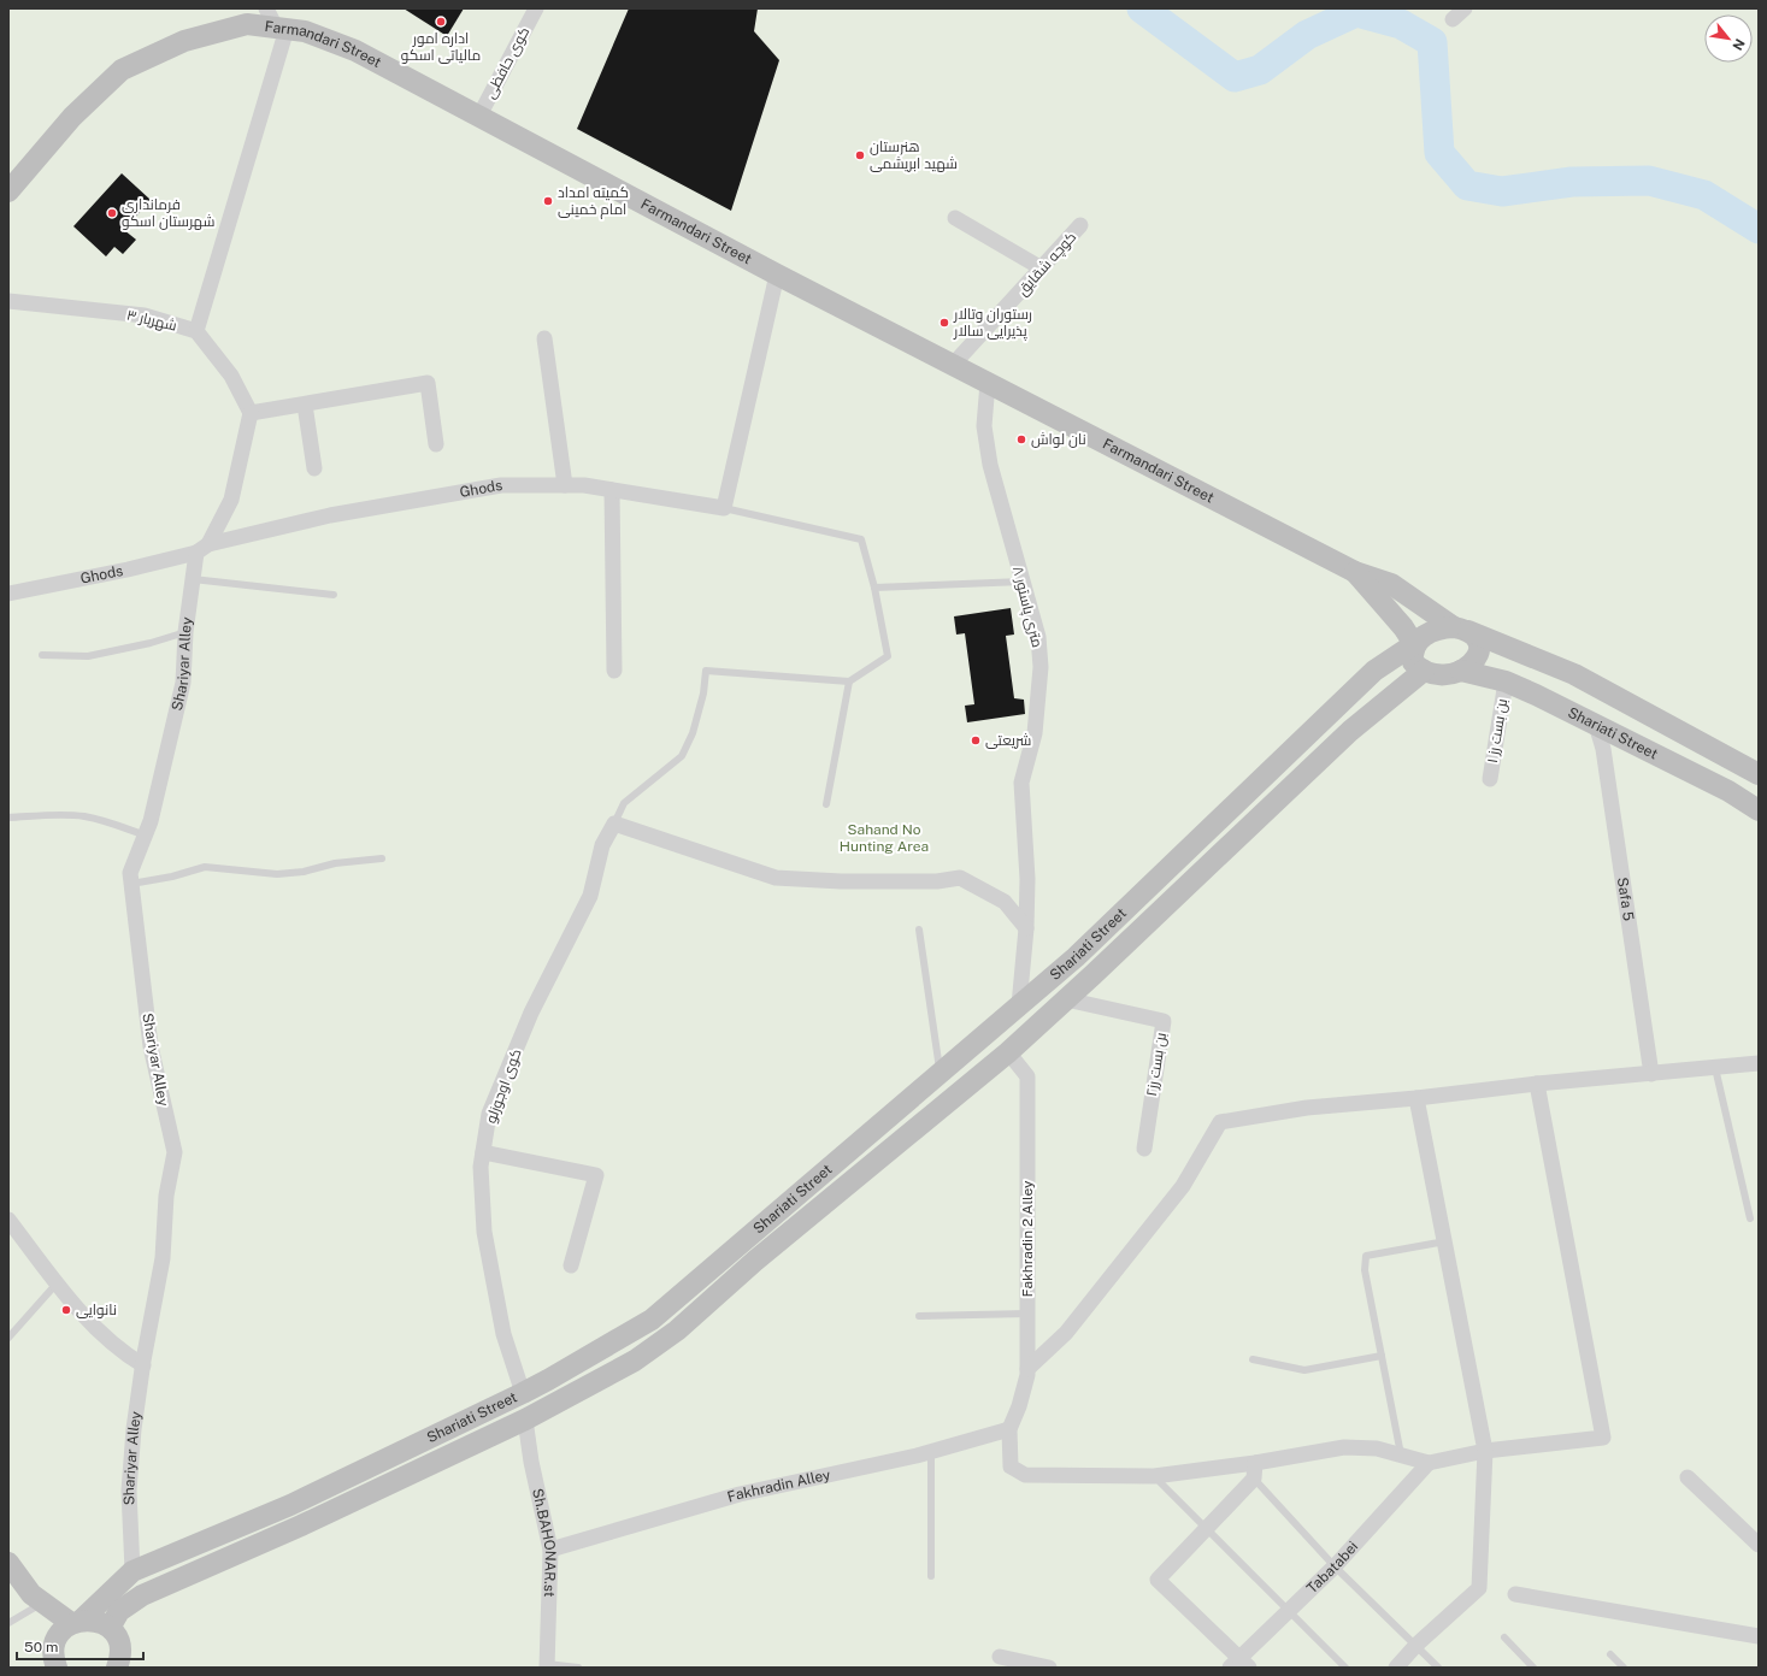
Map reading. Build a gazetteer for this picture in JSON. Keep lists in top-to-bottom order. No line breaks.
{"streets":{"main road":["Farmandari Street","Shariati Street"],"street":["کوی حافظی","کوچه شقایق","شهریار ۳","Ghods","۸ متری پاستور","Shariyar Alley","بن بست رز ۱","Safa 5","بن بست رز۲","کوی اوجوزلو","Fakhradin 2 Alley","Fakhradin Alley","Sh.BAHONAR.st","Tabatabei"]},"crossings":[["Farmandari Street","کوی حافظی"],["Farmandari Street","کوچه شقایق"],["Farmandari Street","۸ متری پاستور"],["Farmandari Street","Shariati Street"],["شهریار ۳","Shariyar Alley"],["Ghods","Shariyar Alley"],["۸ متری پاستور","Shariati Street"],["Shariyar Alley","Shariati Street"],["بن بست رز ۱","Shariati Street"],["Shariati Street","Safa 5"],["Shariati Street","بن بست رز۲"],["Shariati Street","کوی اوجوزلو"],["Shariati Street","Fakhradin 2 Alley"],["Shariati Street","Sh.BAHONAR.st"],["Fakhradin 2 Alley","Fakhradin Alley"],["Fakhradin Alley","Sh.BAHONAR.st"]],"parks":["Sahand No Hunting Area"],"places":["اداره امور مالیاتی اسکو","هنرستان شهید ابریشمی","کمیته امداد امام خمینی","فرمانداری شهرستان اسکو","رستوران وتالار پذیرایی سالار","نان لواش","شریعتی","نانوایی"],"scale_bar":"50 m","north":"bottom right"}
